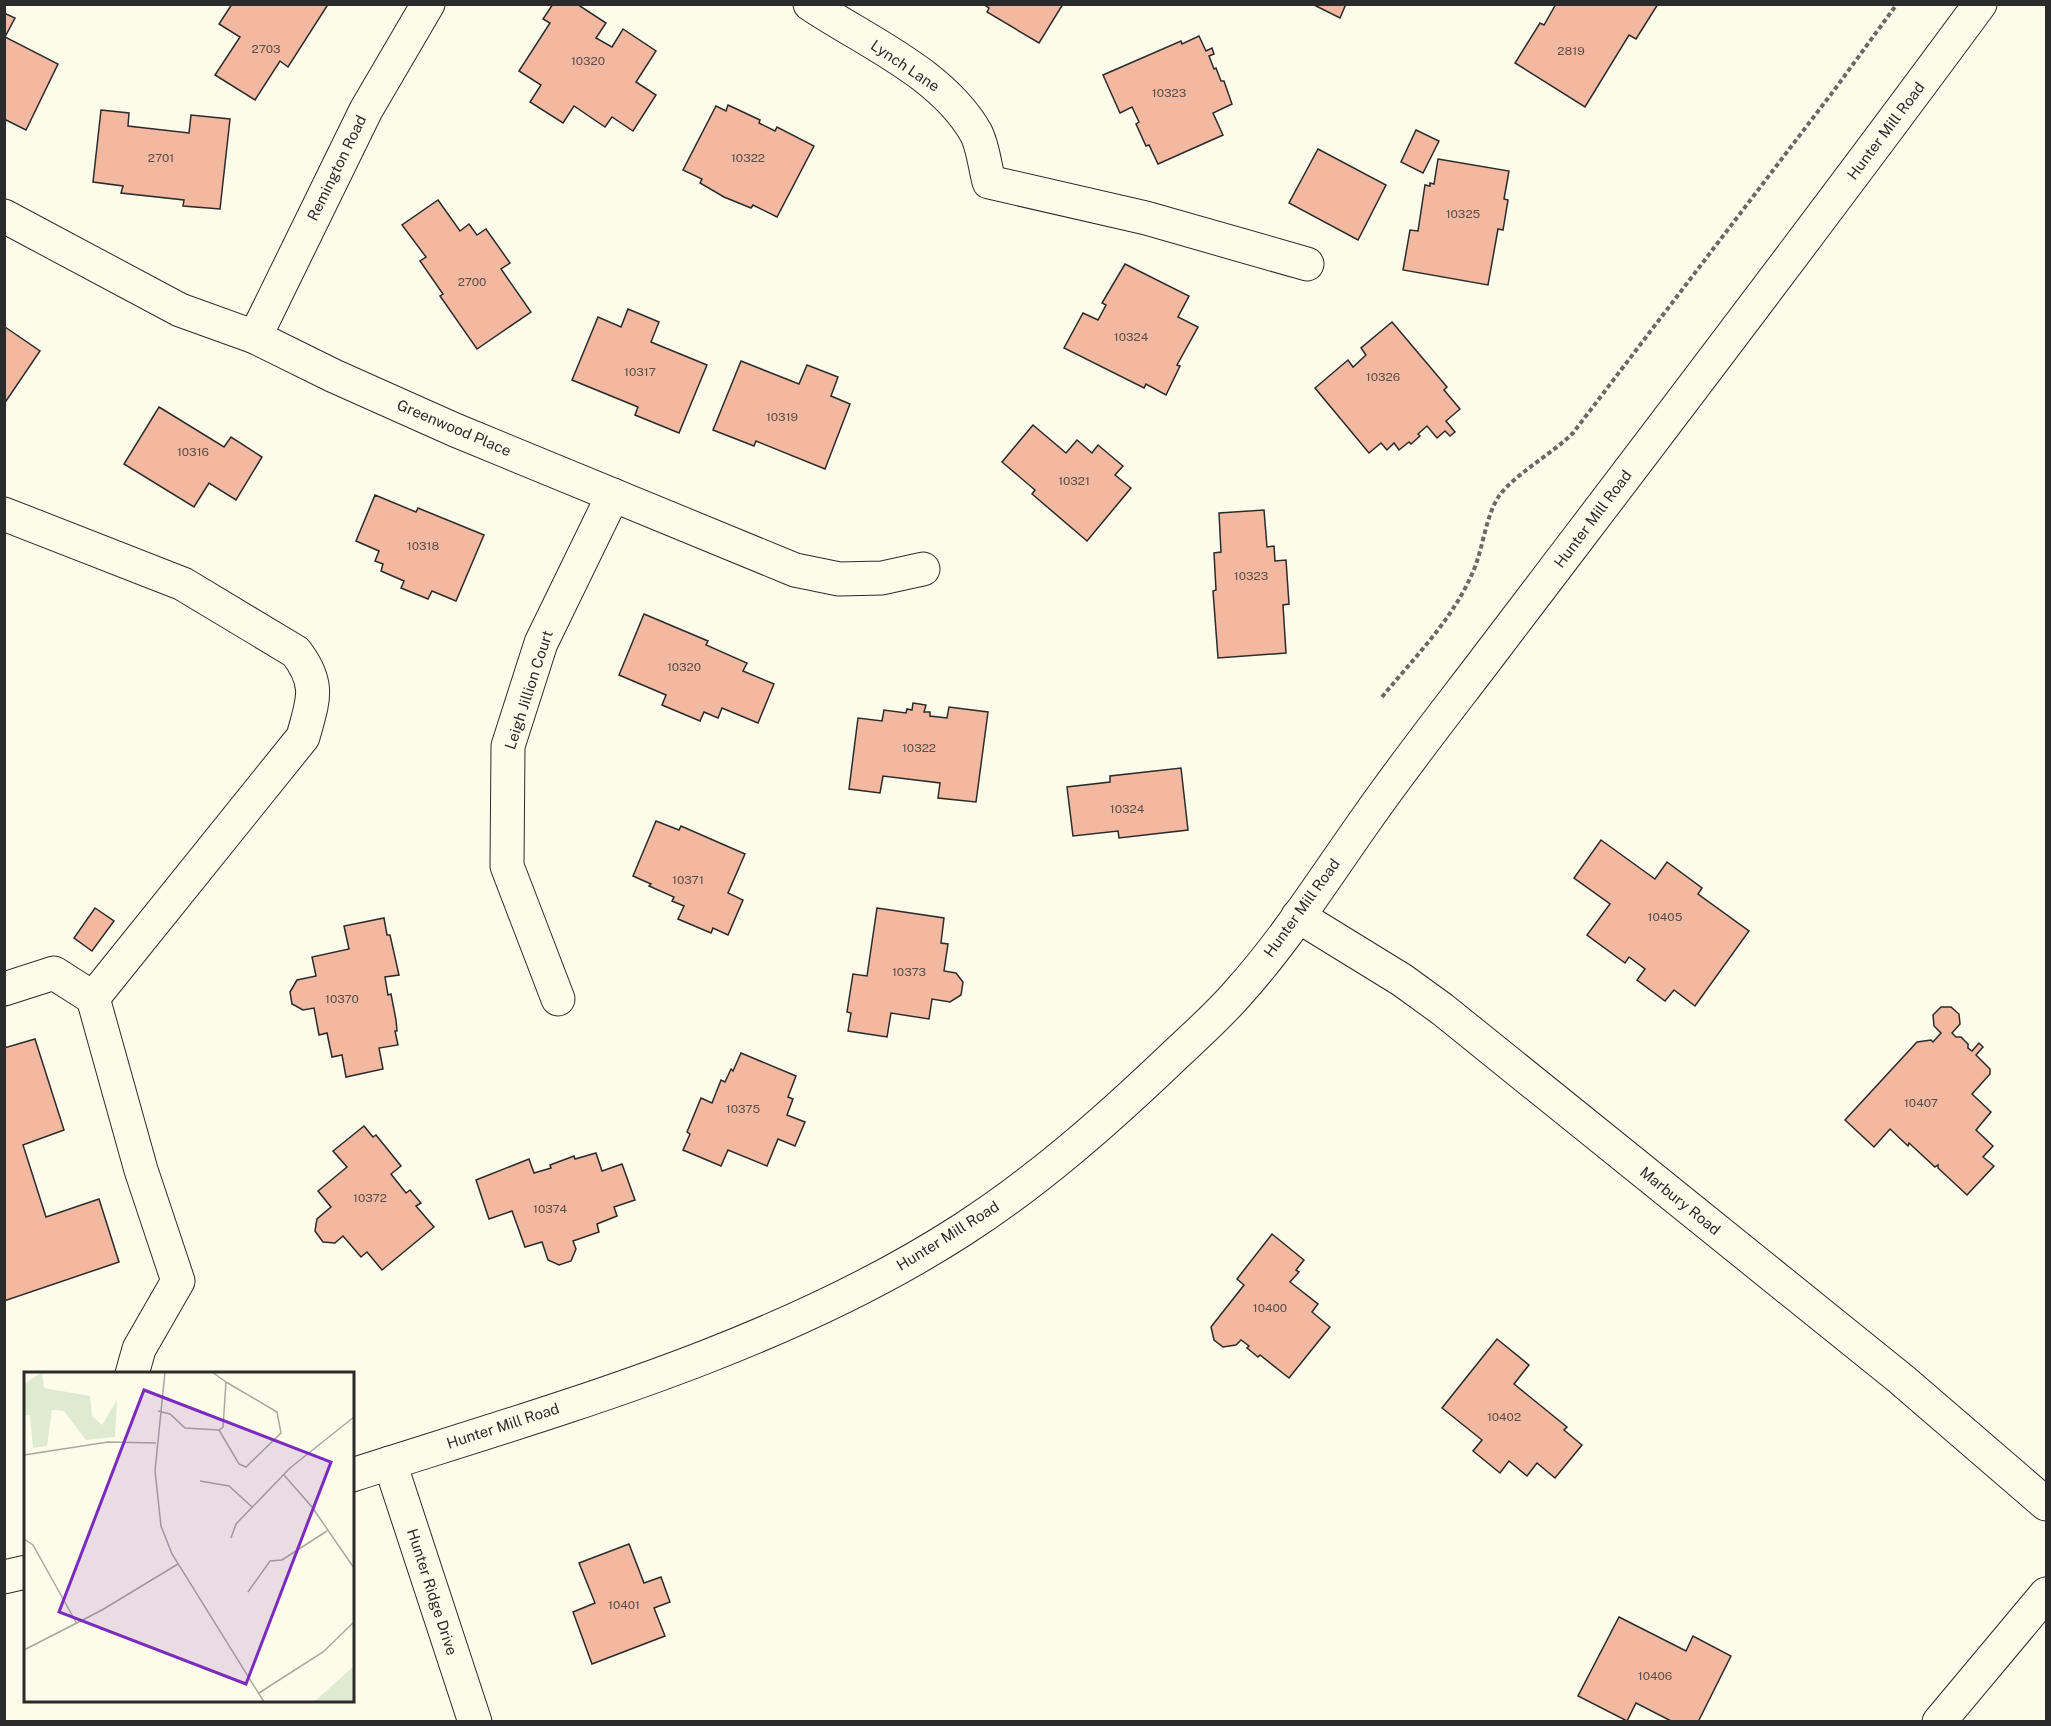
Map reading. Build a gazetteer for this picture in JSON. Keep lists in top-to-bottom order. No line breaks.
{"streets":{"street":["Lynch Lane","Hunter Mill Road","Remington Road","Greenwood Place","Leigh Jillion Court","Marbury Road","Hunter Ridge Drive"]},"crossings":[["Hunter Mill Road","Marbury Road"],["Hunter Mill Road","Hunter Ridge Drive"],["Remington Road","Greenwood Place"],["Greenwood Place","Leigh Jillion Court"]],"house_numbers":["2703","2819","10320","10323","2701","10322","10325","2700","10324","10317","10326","10319","10316","10321","10318","10323","10320","10322","10324","10371","10405","10373","10370","10407","10375","10372","10374","10400","10402","10401","10406"]}
